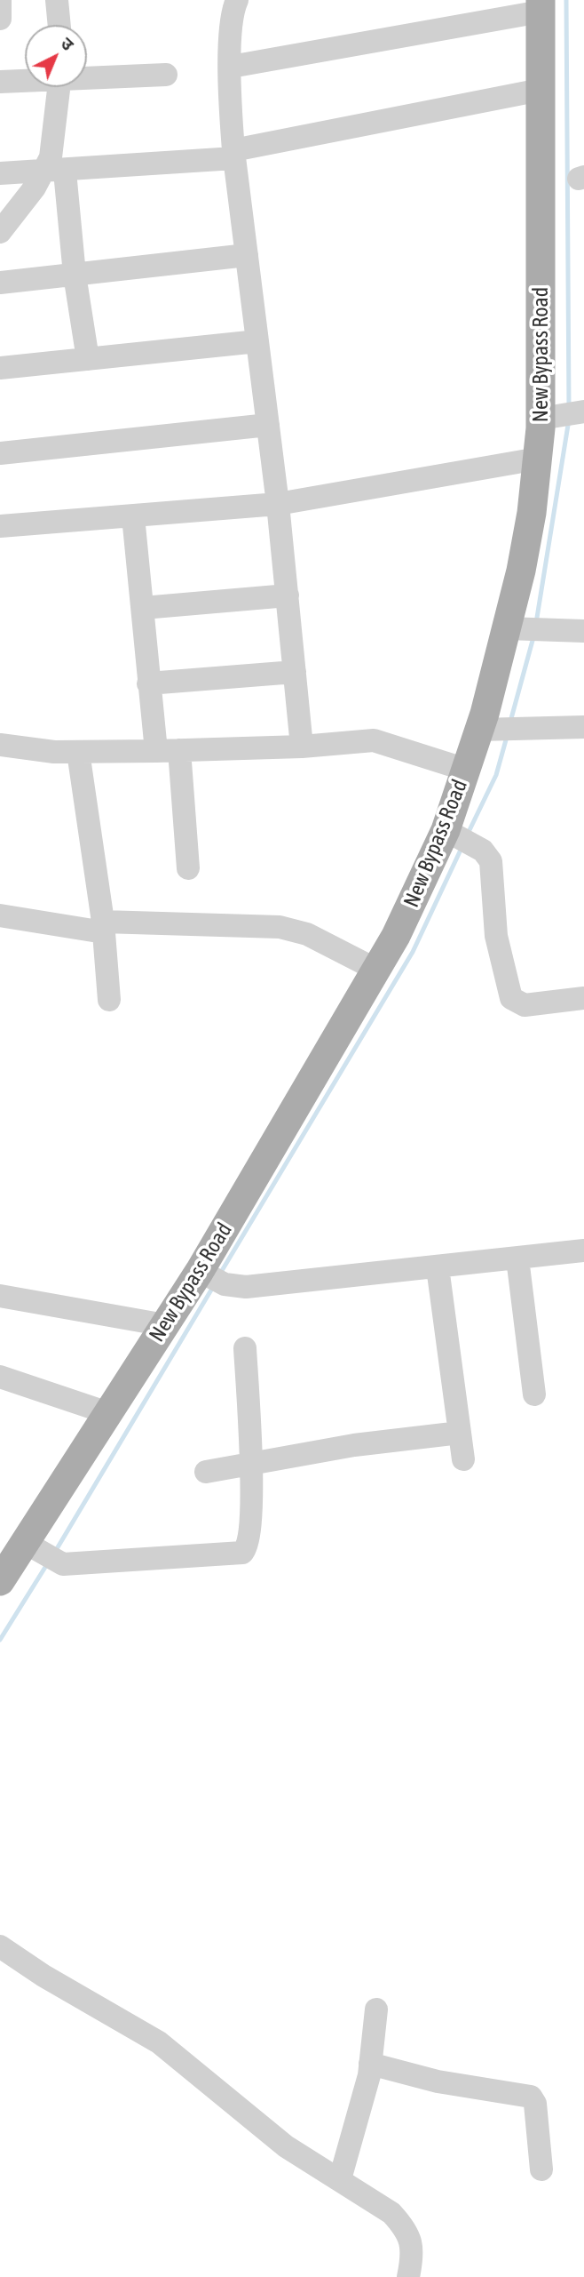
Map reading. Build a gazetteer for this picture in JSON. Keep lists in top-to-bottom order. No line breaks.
{"streets":{"main road":["New Bypass Road"]},"north":"top right"}
